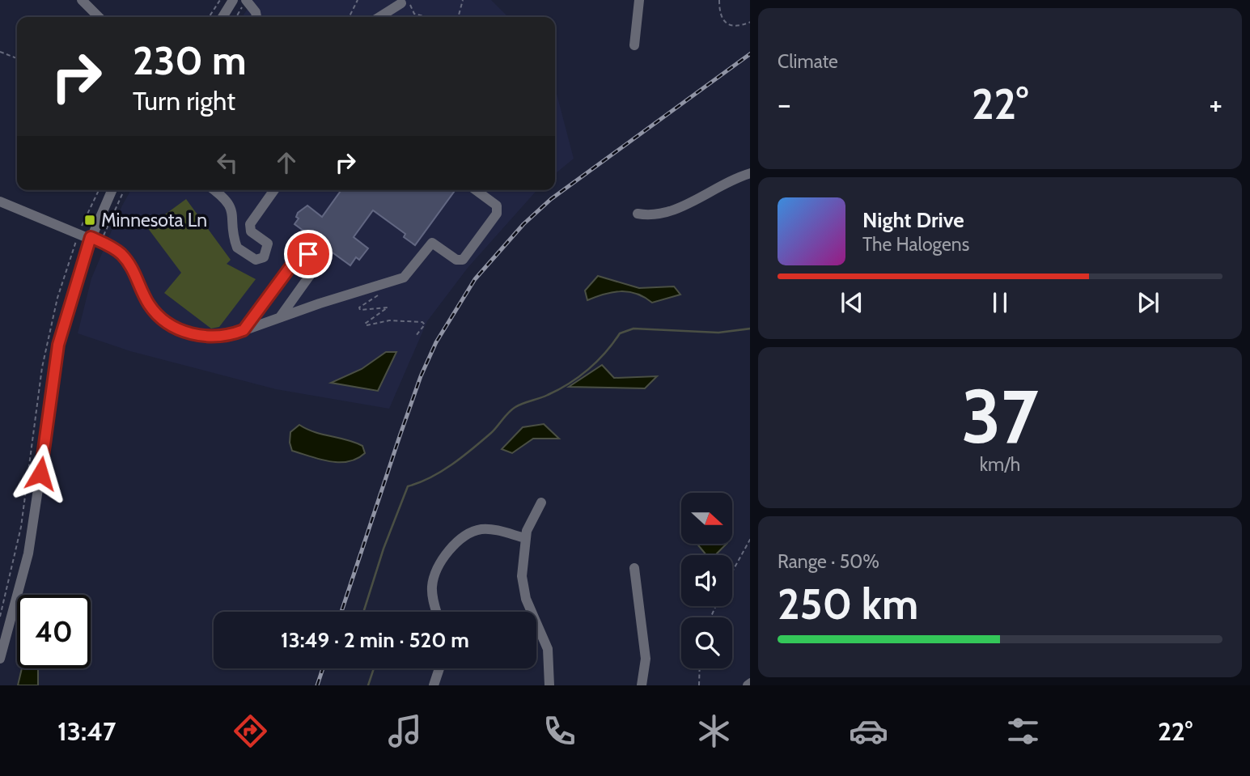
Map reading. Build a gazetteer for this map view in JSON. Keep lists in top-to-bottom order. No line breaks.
{"places":{"transit":["Minnesota Ln"]},"north":"right","page":{"tile":["Climate",["37","km/h"],["Range · 50%","250 km"]],"turn":["230 m","Turn right"],"heat":["−","22°","+"],"song":["Night Drive","The Halogens"],"limit":"40","trip":"13:49 · 2 min · 520 m","tabs":["13:47","22°"]}}
